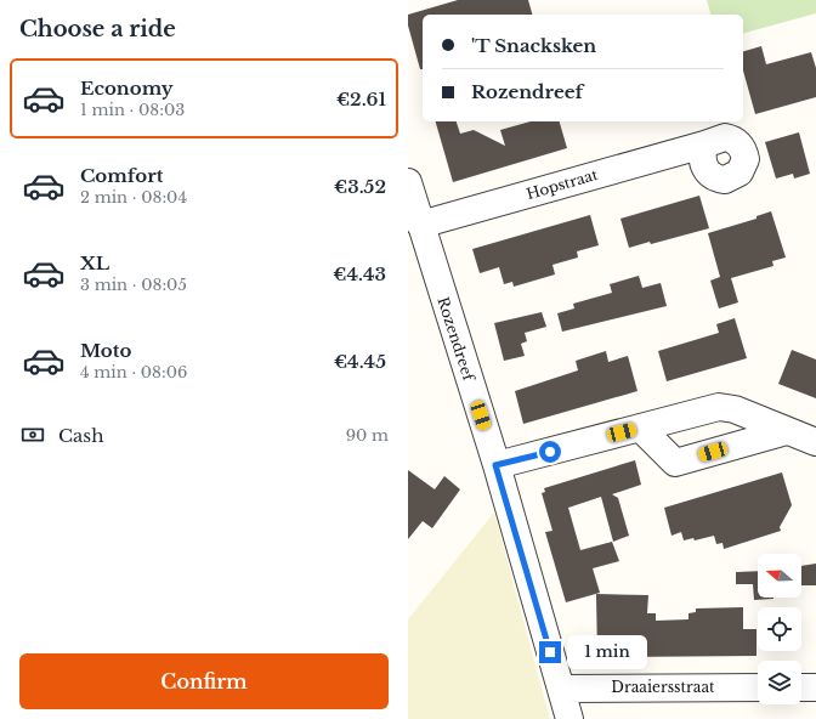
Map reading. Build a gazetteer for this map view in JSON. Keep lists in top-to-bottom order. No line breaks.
{"streets":{"street":["Hopstraat","Rozendreef","Draaiersstraat"]},"crossings":[["Hopstraat","Rozendreef"],["Rozendreef","Draaiersstraat"]],"north":"left","page":{"heading":"Choose a ride","banner":["'T Snacksken","Rozendreef"],"list":[{"name":"Economy","note":"1 min · 08:03","value":"€2.61"},{"name":"Comfort","note":"2 min · 08:04","value":"€3.52"},{"name":"XL","note":"3 min · 08:05","value":"€4.43"},{"name":"Moto","note":"4 min · 08:06","value":"€4.45"}],"pay":["Cash","90 m"],"bubble":"1 min","buttons":"Confirm"}}
